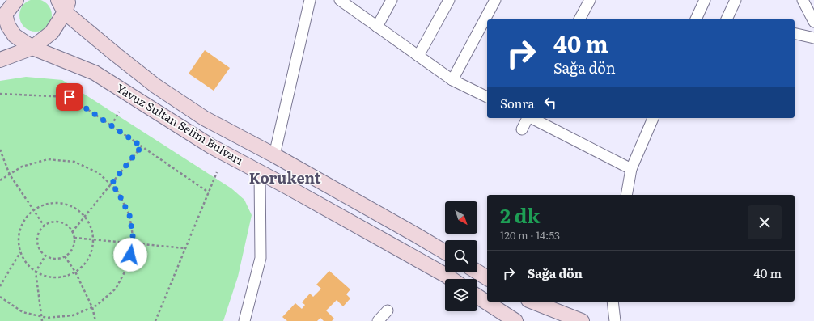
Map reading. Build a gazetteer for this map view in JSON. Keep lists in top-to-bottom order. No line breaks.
{"streets":{"street":["Yavuz Sultan Selim Bulvarı"]},"districts":["Korukent"],"north":"bottom right","page":{"turn":["40 m","Sağa dön"],"then":"Sonra","heading":["2 dk","120 m · 14:53"],"list":[{"name":"Sağa dön","value":"40 m"}]}}
